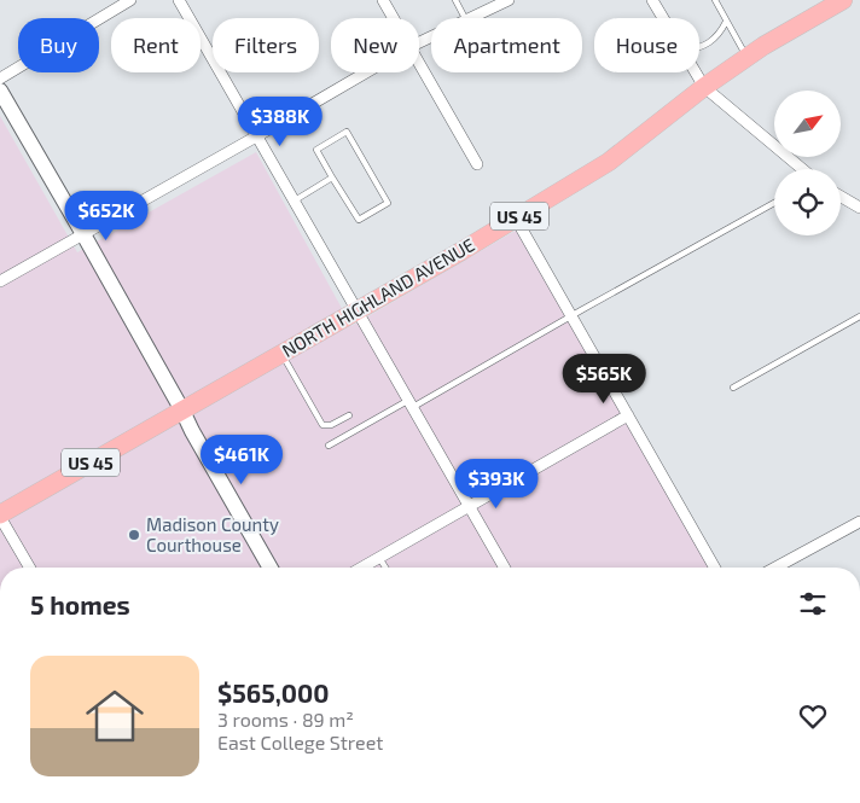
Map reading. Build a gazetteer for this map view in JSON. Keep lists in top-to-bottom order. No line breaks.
{"streets":{"main road":["US 45","NORTH HIGHLAND AVENUE"]},"crossings":[["US 45","NORTH HIGHLAND AVENUE"]],"places":["Madison County Courthouse"],"north":"top right","page":{"chip":["Buy","Rent","Filters","New","Apartment","House"],"price":["$388K","$652K","$565K","$461K","$393K"],"heading":"5 homes","list":[{"name":"$565,000","note":"3 rooms · 89 m² · East College Street"}]}}
